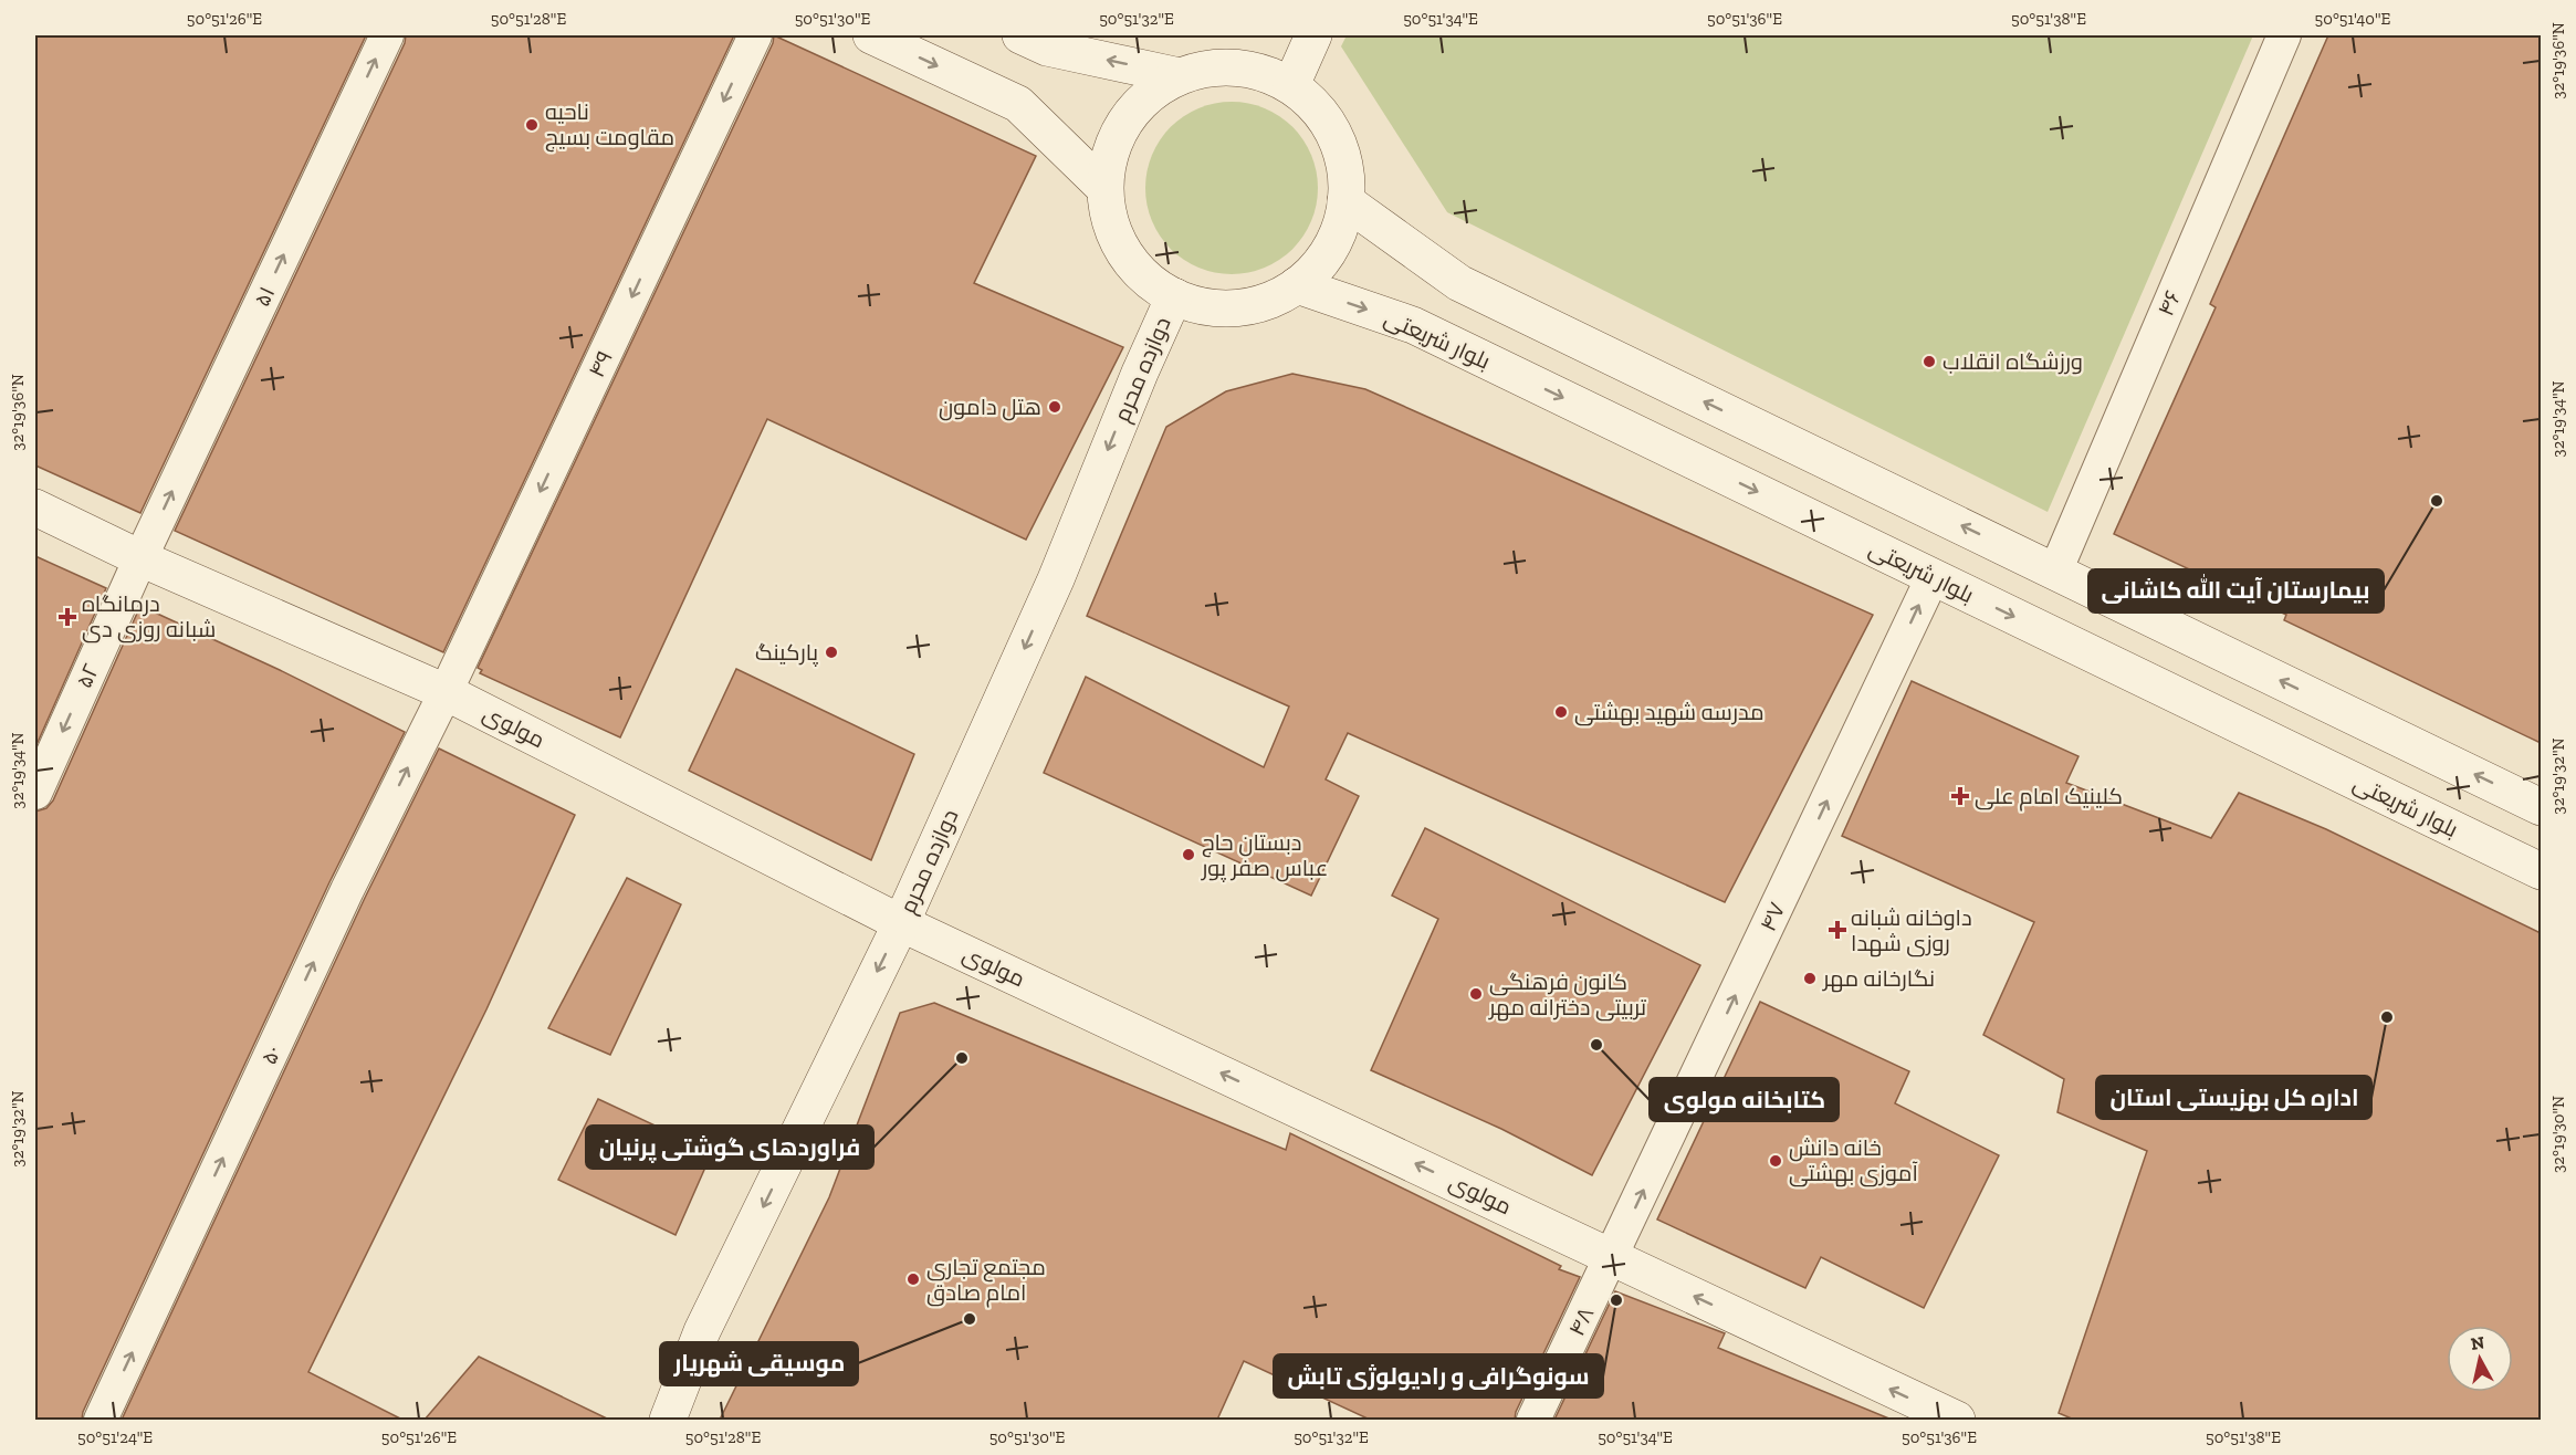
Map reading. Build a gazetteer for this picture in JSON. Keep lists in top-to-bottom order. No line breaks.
{"streets":{"main road":["بلوار شریعتی","دوازده محرم","مولوی"],"street":["۵۱","۴۶","۴۹","۵۲","۴۷","۵۰","۴۸"]},"crossings":[["۵۱","۵۲"],["۵۱","مولوی"],["بلوار شریعتی","۴۷"],["۴۹","مولوی"],["۴۹","۵۰"],["دوازده محرم","مولوی"],["۵۲","مولوی"],["مولوی","۴۷"],["مولوی","۵۰"],["مولوی","۴۸"],["۴۷","۴۸"]],"one_way":["۵۱","۴۹","دوازده محرم","۵۲","مولوی","۴۷","۵۰"],"places":{"other":["ناحیه مقاومت بسیج","ورزشگاه انقلاب","هتل دامون","بیمارستان آیت الله کاشانی","پارکینگ","مدرسه شهید بهشتی","دبستان حاج عباس صفر پور","نگارخانه مهر","کانون فرهنگی تربیتی دخترانه مهر","اداره کل بهزیستی استان","کتابخانه مولوی","فراوردهای گوشتی پرنیان","خانه دانش آموزی بهشتی","مجتمع تجاری امام صادق","سونوگرافی و رادیولوژی تابش","موسیقی شهریار"],"health":["درمانگاه شبانه روزی دی","کلینیک امام علی","داوخانه شبانه روزی شهدا"]},"north":"top","coordinates":["50°51'26\"E","50°51'28\"E","50°51'30\"E","50°51'32\"E","50°51'34\"E","50°51'36\"E","50°51'38\"E","50°51'40\"E","32°19'36\"N","32°19'34\"N","32°19'32\"N","32°19'30\"N","50°51'24\"E"]}
